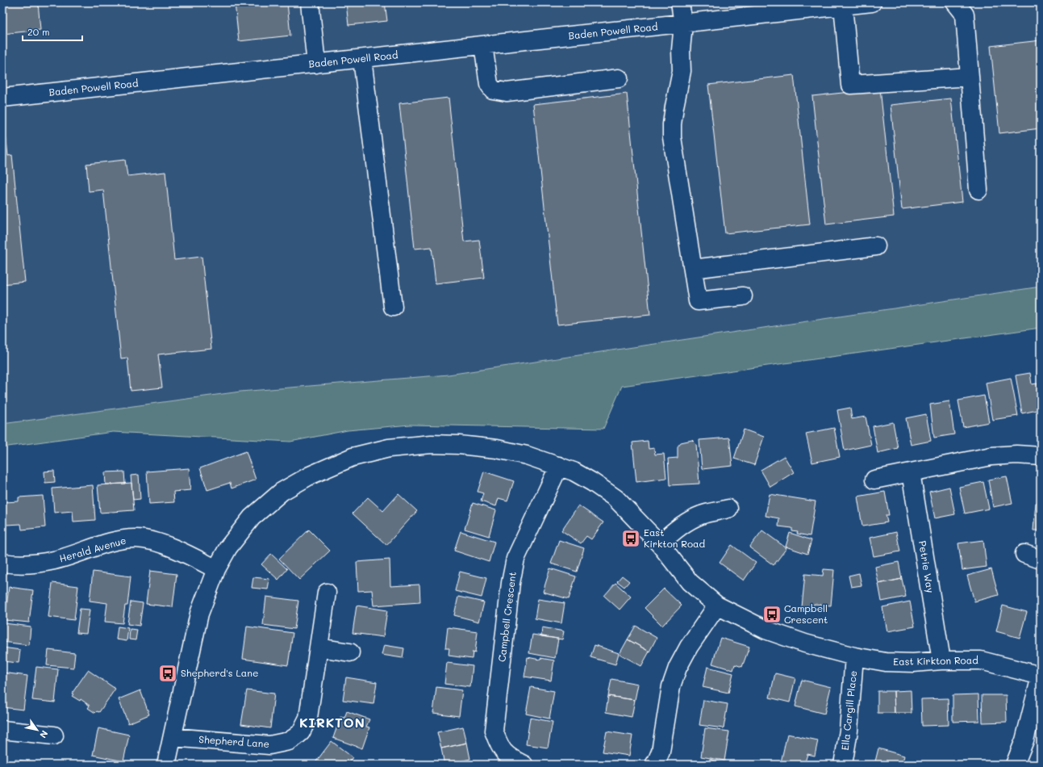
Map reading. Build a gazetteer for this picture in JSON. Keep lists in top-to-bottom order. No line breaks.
{"streets":{"street":["Baden Powell Road","Herald Avenue","Petrie Way","Campbell Crescent","East Kirkton Road","Ella Cargill Place","Shepherd Lane"]},"crossings":[["Herald Avenue","East Kirkton Road"],["Petrie Way","East Kirkton Road"],["Campbell Crescent","East Kirkton Road"],["East Kirkton Road","Ella Cargill Place"],["East Kirkton Road","Shepherd Lane"]],"districts":["KIRKTON"],"places":{"bus stop":["East Kirkton Road","Campbell Crescent","Shepherd's Lane"]},"scale_bar":"20 m","north":"bottom right"}
